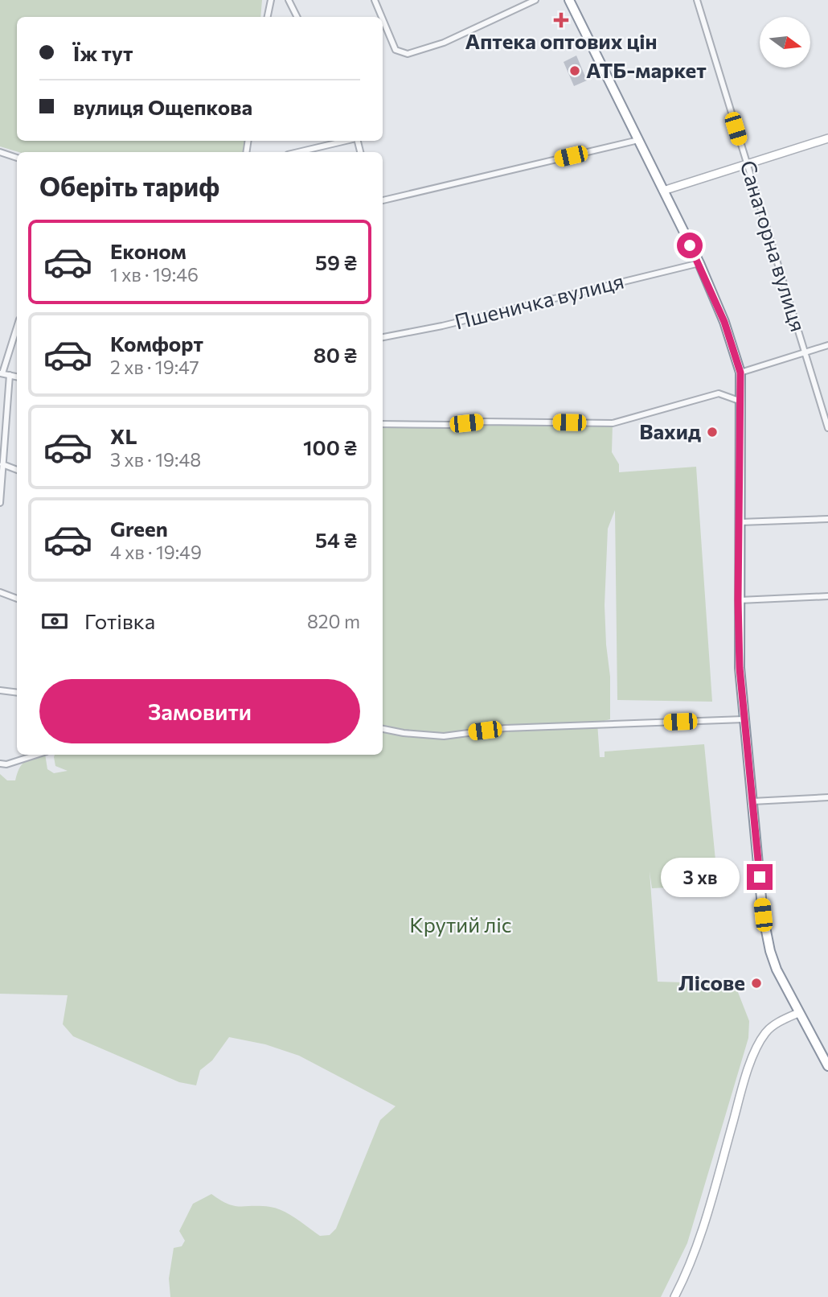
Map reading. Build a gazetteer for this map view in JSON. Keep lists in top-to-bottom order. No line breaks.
{"streets":{"street":["Санаторна вулиця","Пшеничка вулиця"]},"parks":["Крутий ліс"],"places":{"health":["Аптека оптових цін"],"other":["АТБ-маркет","Вахид","Лісове"]},"north":"right","page":{"banner":["Їж тут","вулиця Ощепкова"],"heading":"Оберіть тариф","list":[{"name":"Економ","note":"1 хв · 19:46","value":"59 ₴"},{"name":"Комфорт","note":"2 хв · 19:47","value":"80 ₴"},{"name":"XL","note":"3 хв · 19:48","value":"100 ₴"},{"name":"Green","note":"4 хв · 19:49","value":"54 ₴"}],"pay":["Готівка","820 m"],"buttons":"Замовити","bubble":"3 хв"}}
